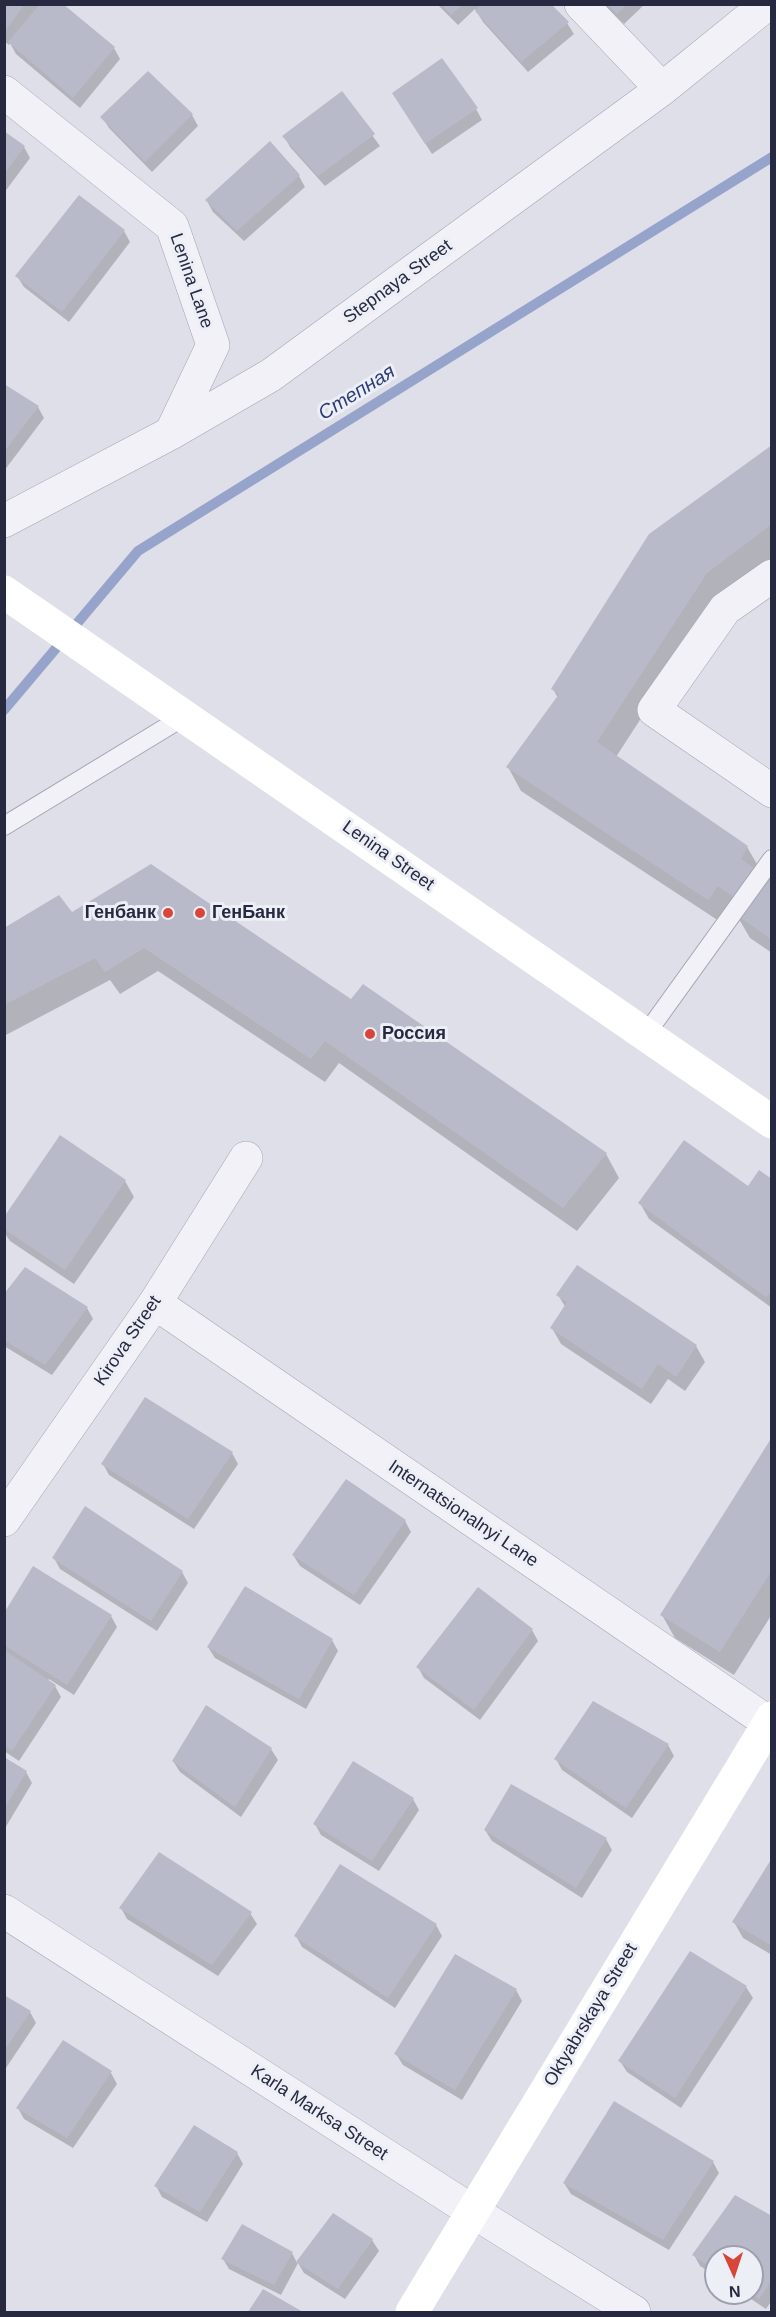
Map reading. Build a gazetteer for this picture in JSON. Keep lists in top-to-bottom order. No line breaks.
{"streets":{"main road":["Lenina Street","Oktyabrskaya Street"],"street":["Lenina Lane","Stepnaya Street","Kirova Street","Internatsionalnyi Lane","Karla Marksa Street"]},"crossings":[["Lenina Lane","Stepnaya Street"],["Kirova Street","Internatsionalnyi Lane"],["Internatsionalnyi Lane","Oktyabrskaya Street"],["Oktyabrskaya Street","Karla Marksa Street"]],"water":["Степная"],"places":["Генбанк","ГенБанк","Россия"],"north":"bottom"}
